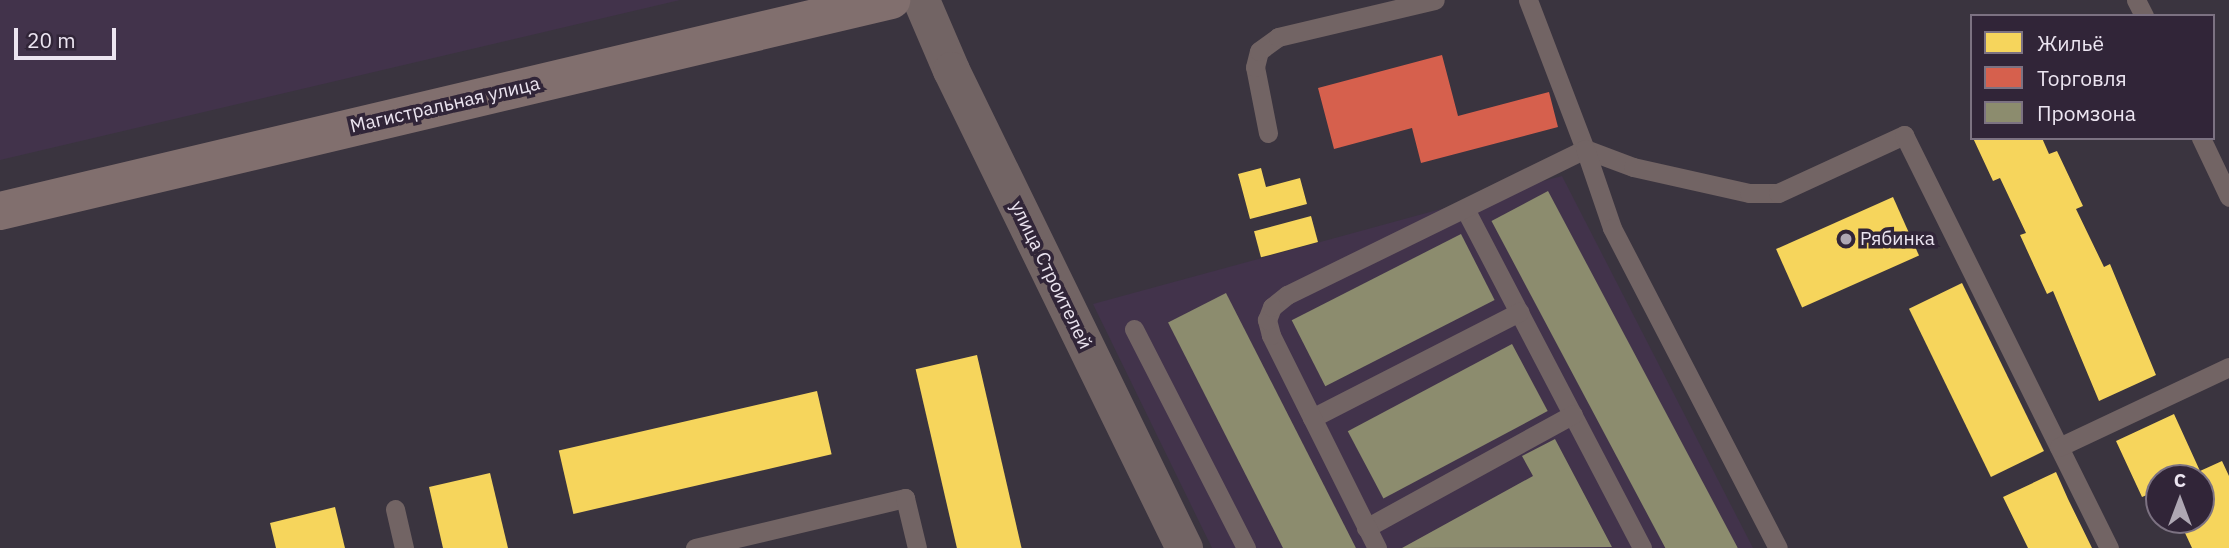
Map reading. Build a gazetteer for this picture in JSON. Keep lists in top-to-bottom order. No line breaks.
{"streets":{"main road":["Магистральная улица"],"street":["улица Строителей"]},"places":["Рябинка"],"legend":["Жильё","Торговля","Промзона"],"scale_bar":"20 m","north":"top"}
